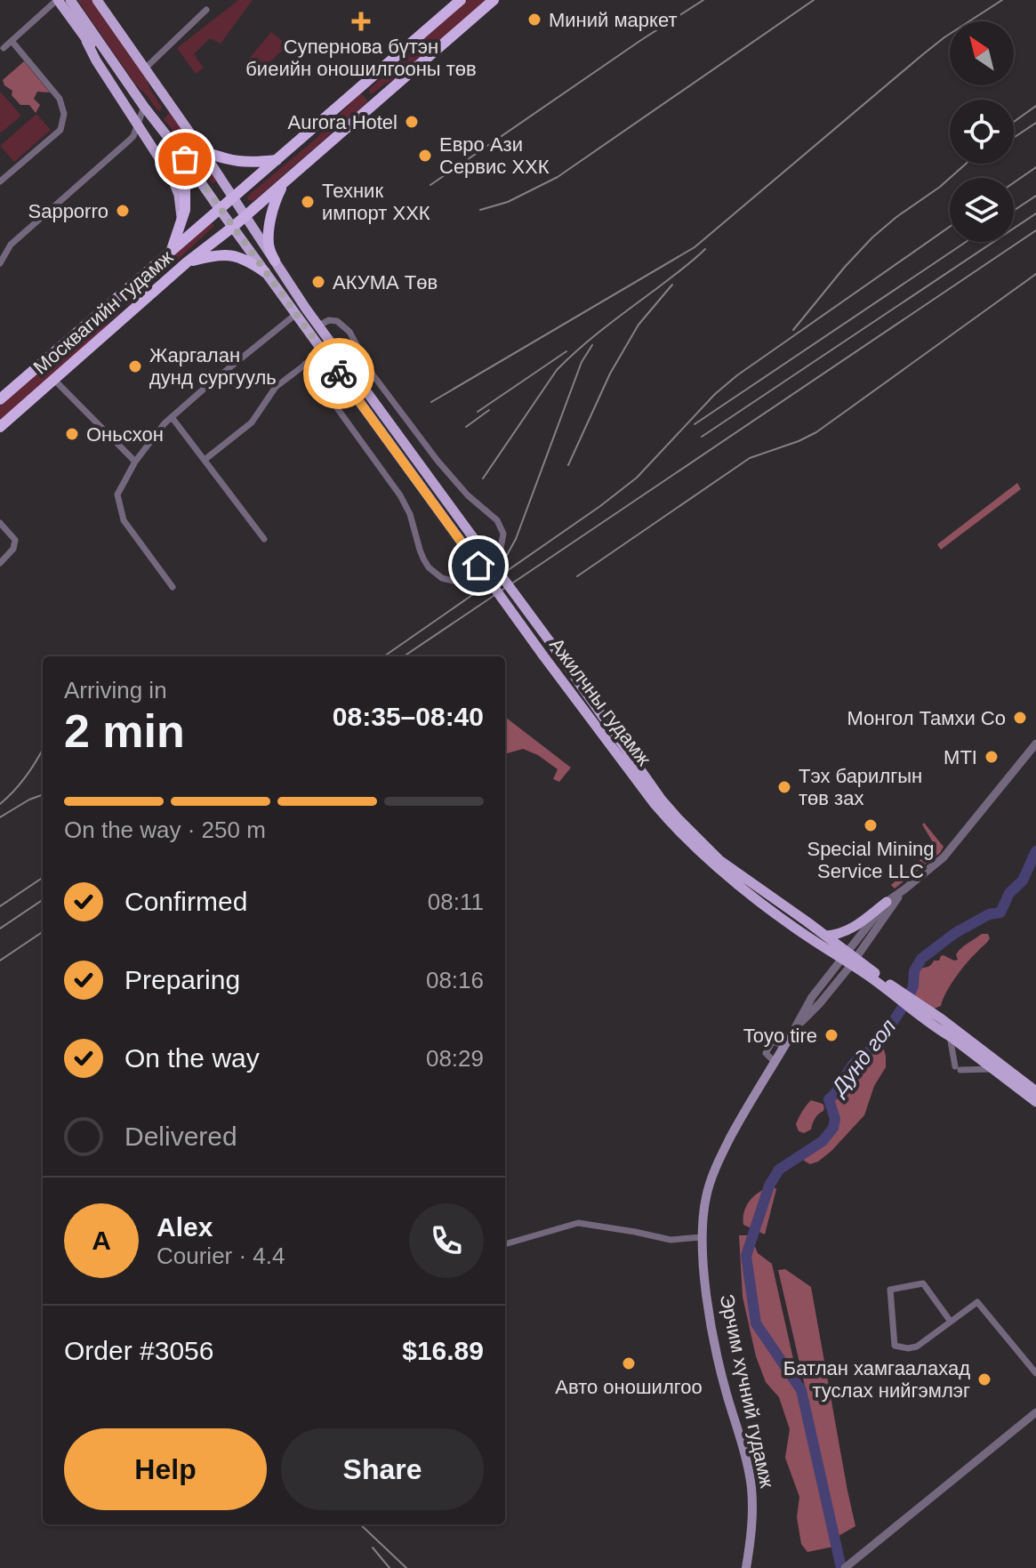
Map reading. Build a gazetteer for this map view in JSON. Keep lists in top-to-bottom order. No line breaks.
{"streets":{"highway":["Москвагийн гудамж"],"main road":["Ажилчны гудамж","Эрчим хүчний гудамж"]},"crossings":[["Москвагийн гудамж","Ажилчны гудамж"],["Ажилчны гудамж","Эрчим хүчний гудамж"]],"water":["Дунд гол"],"places":{"other":["Миний маркет","Aurora Hotel","Евро Ази Сервис ХХК","Техник импорт ХХК","Sapporro","АКУМА Төв","Жаргалан дунд сургууль","Оньсхон","Монгол Тамхи Со","MTI","Тэх барилгын төв зах","Special Mining Service LLC","Toyo tire","Авто оношилгоо","Батлан хамгаалахад туслах нийгэмлэг"],"health":["Супернова бүтэн биеийн оношилгооны төв"]},"north":"top left","page":{"heading":["2 min","Arriving in","08:35–08:40"],"panel":["Alex","Courier · 4.4","Order #3056","$16.89"],"bar":"On the way · 250 m","list":[["Confirmed","08:11"],["Preparing","08:16"],["On the way","08:29"],"Delivered"],"round":"A","buttons":["Help","Share"]}}
